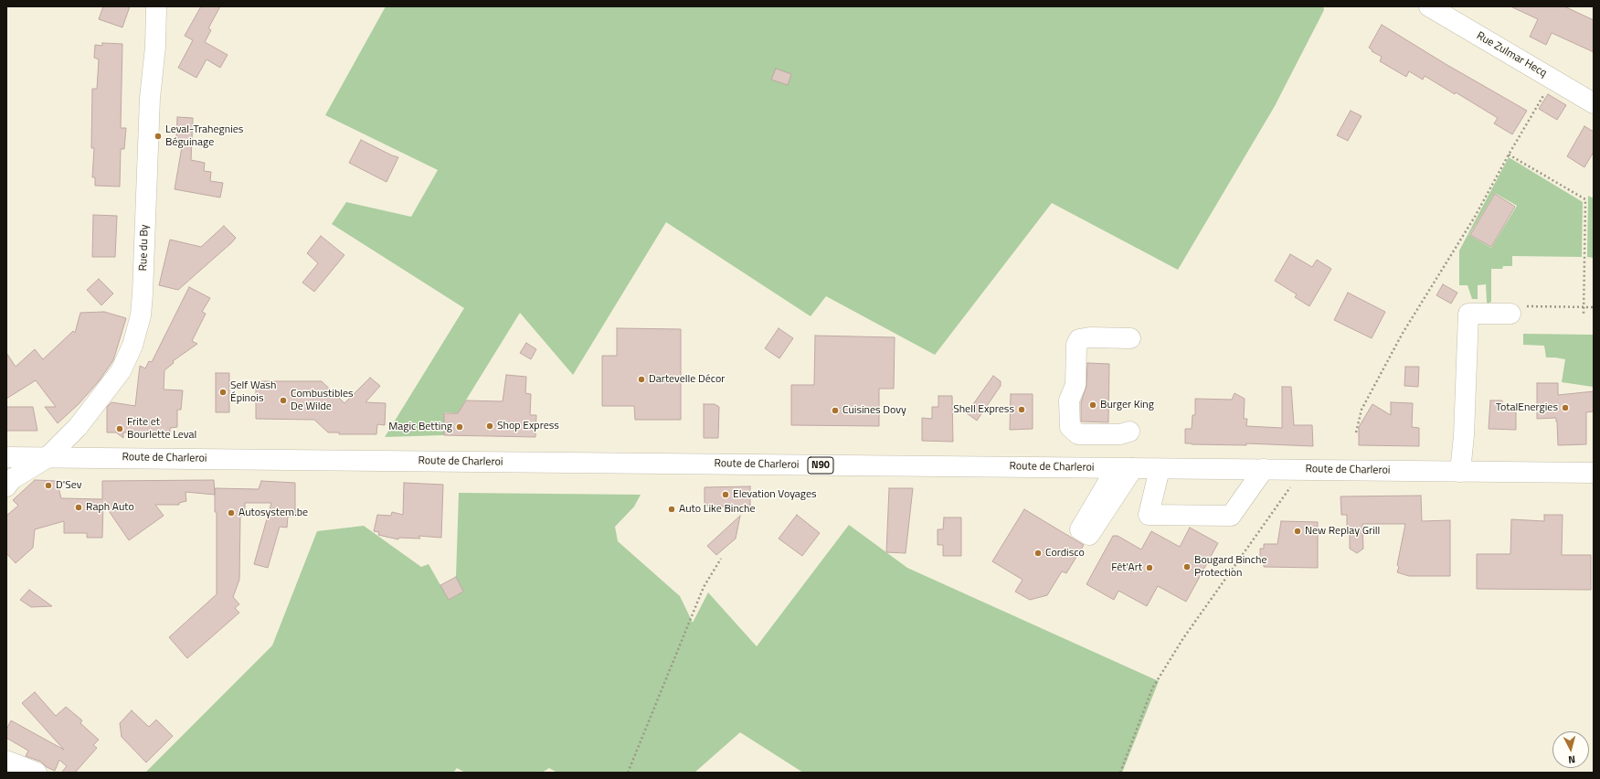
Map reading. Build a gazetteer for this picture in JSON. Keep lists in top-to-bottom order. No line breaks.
{"streets":{"main road":["Rue Zulmar Hecq","Rue du By","Route de Charleroi","N90"]},"crossings":[["Rue du By","Route de Charleroi"]],"places":["Leval-Trahegnies Béguinage","Dartevelle Décor","Self Wash Épinois","Combustibles De Wilde","Burger King","TotalEnergies","Shell Express","Cuisines Dovy","Shop Express","Magic Betting","Frite et Bourlette Leval","D'Sev","Elevation Voyages","Raph Auto","Auto Like Binche","Autosystem.be","New Replay Grill","Cordisco","Bougard Binche Protection","Fêt'Art"],"north":"bottom"}
